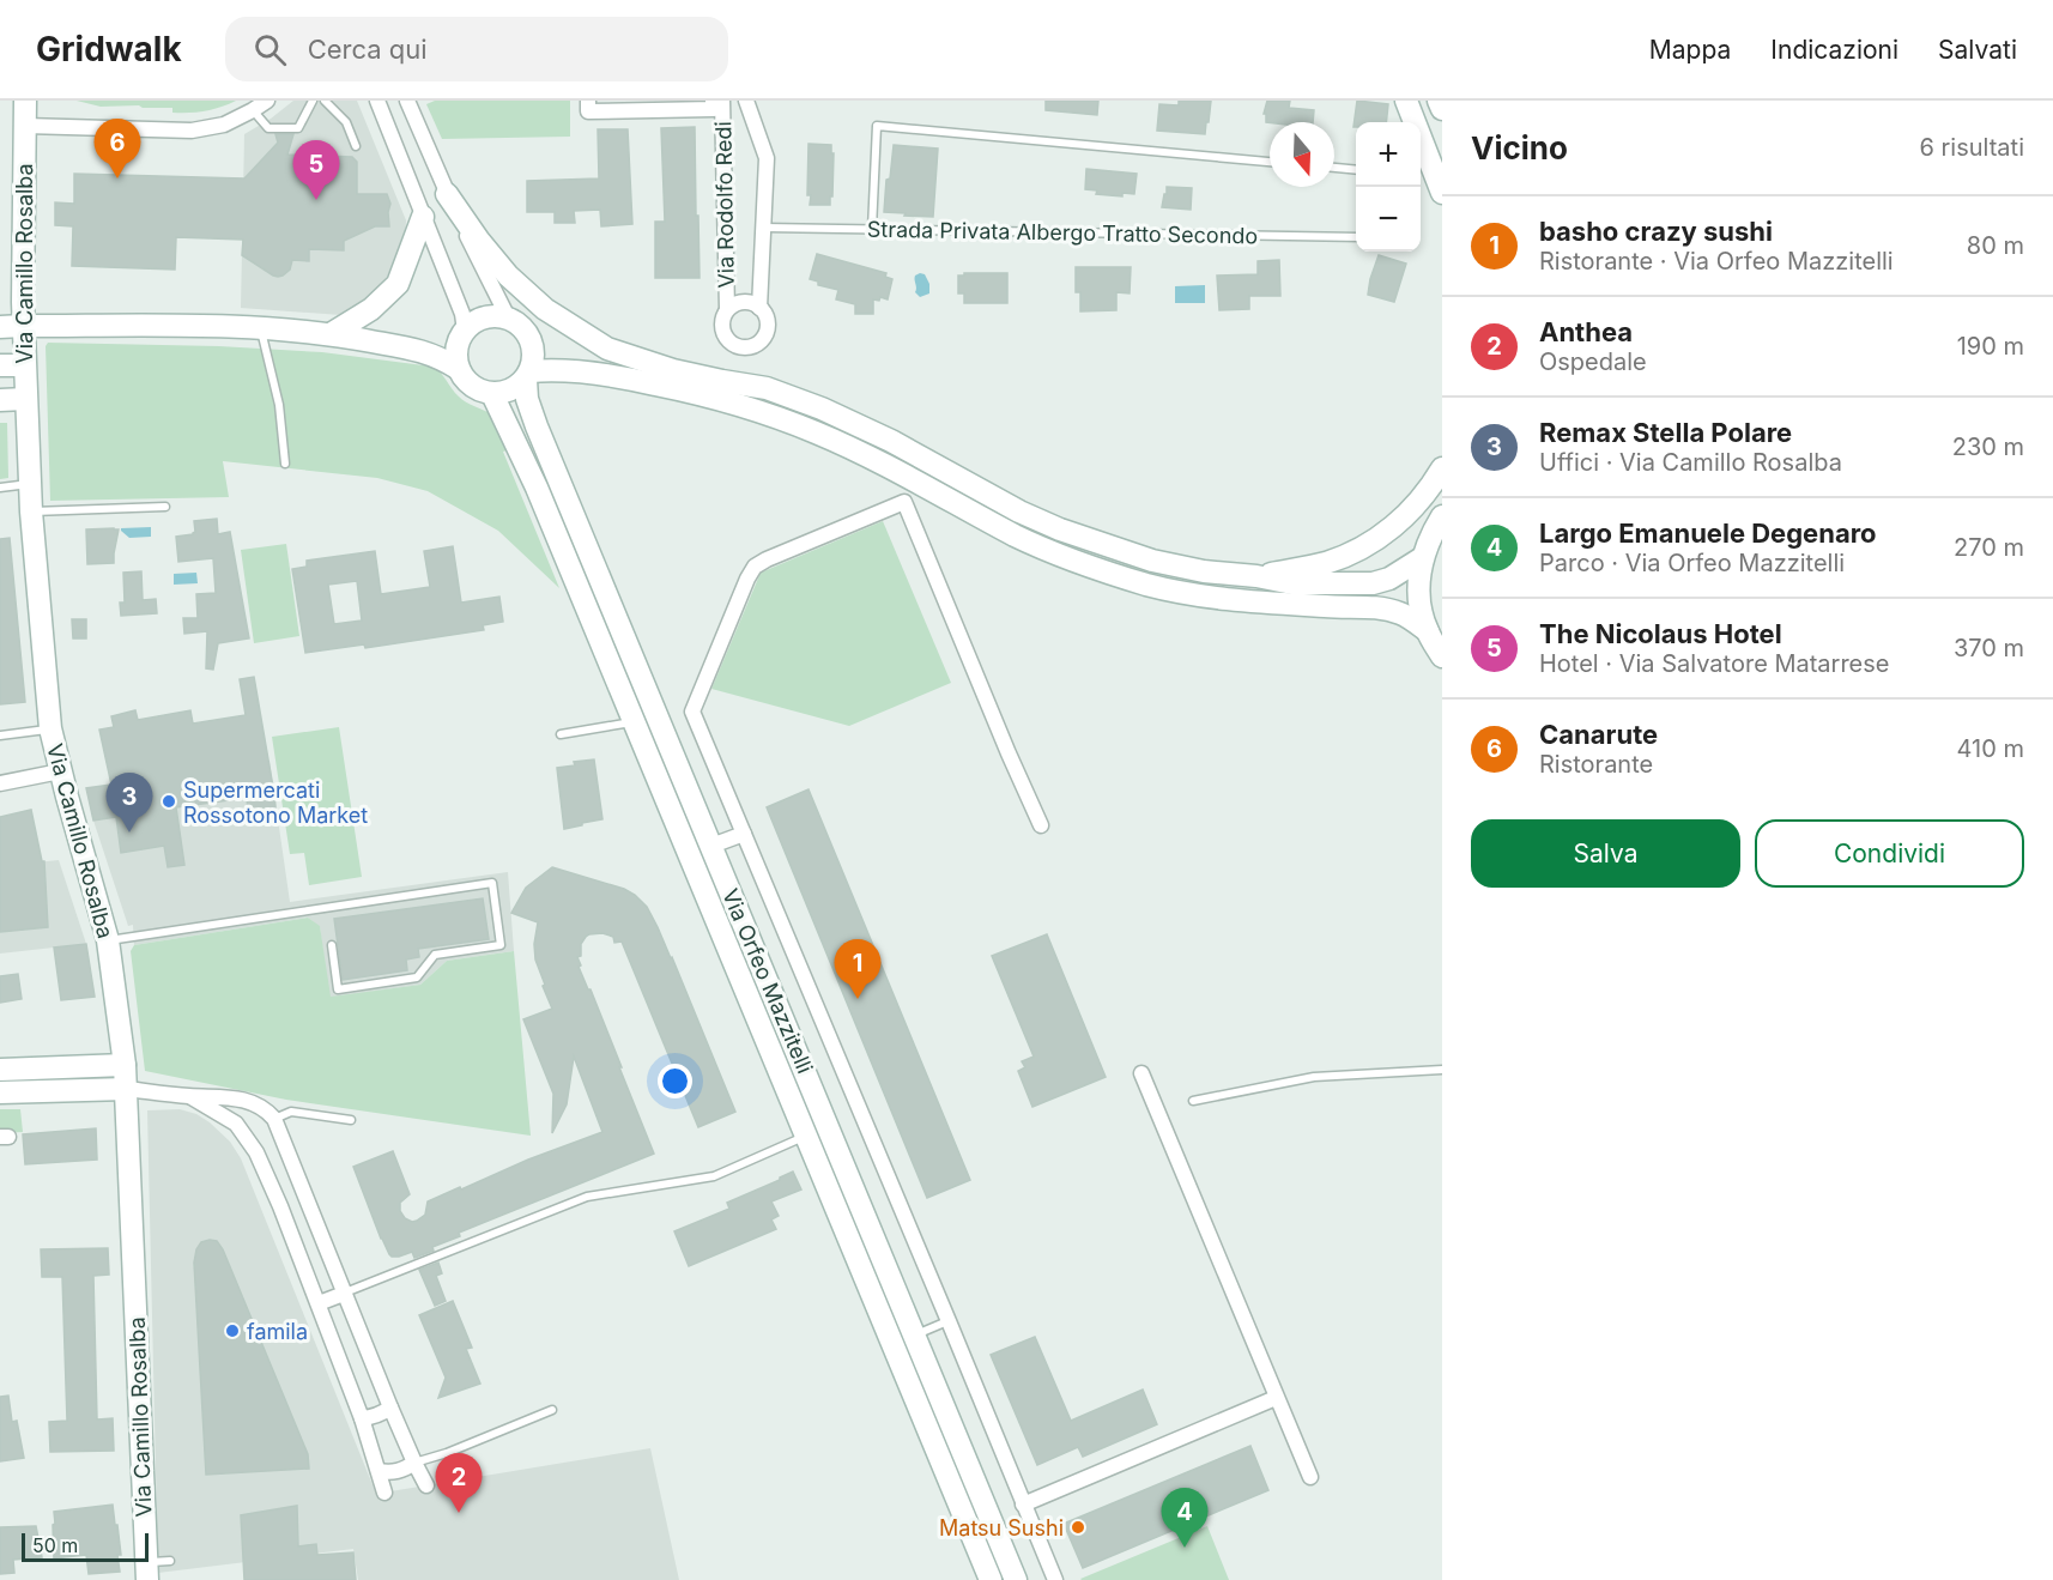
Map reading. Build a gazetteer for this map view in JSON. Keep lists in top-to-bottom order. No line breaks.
{"streets":{"main road":["Via Camillo Rosalba","Via Orfeo Mazzitelli"],"street":["Via Rodolfo Redi"],"lane":["Strada Privata Albergo Tratto Secondo"]},"crossings":[["Via Rodolfo Redi","Strada Privata Albergo Tratto Secondo"]],"places":["Supermercati Rossotono Market","famila","Matsu Sushi"],"scale_bar":"50 m","north":"bottom","page":{"header":"Gridwalk","search":"Cerca qui","nav":["Mappa","Indicazioni","Salvati"],"heading":["Vicino","6 risultati"],"pins":["6","5","3","1","2","4"],"map_buttons":["+","−"],"list":[{"mark":"1","name":"basho crazy sushi","note":"Ristorante · Via Orfeo Mazzitelli","value":"80 m"},{"mark":"2","name":"Anthea","note":"Ospedale","value":"190 m"},{"mark":"3","name":"Remax Stella Polare","note":"Uffici · Via Camillo Rosalba","value":"230 m"},{"mark":"4","name":"Largo Emanuele Degenaro","note":"Parco · Via Orfeo Mazzitelli","value":"270 m"},{"mark":"5","name":"The Nicolaus Hotel","note":"Hotel · Via Salvatore Matarrese","value":"370 m"},{"mark":"6","name":"Canarute","note":"Ristorante","value":"410 m"}],"buttons":["Salva","Condividi"],"scale":"50 m"}}
